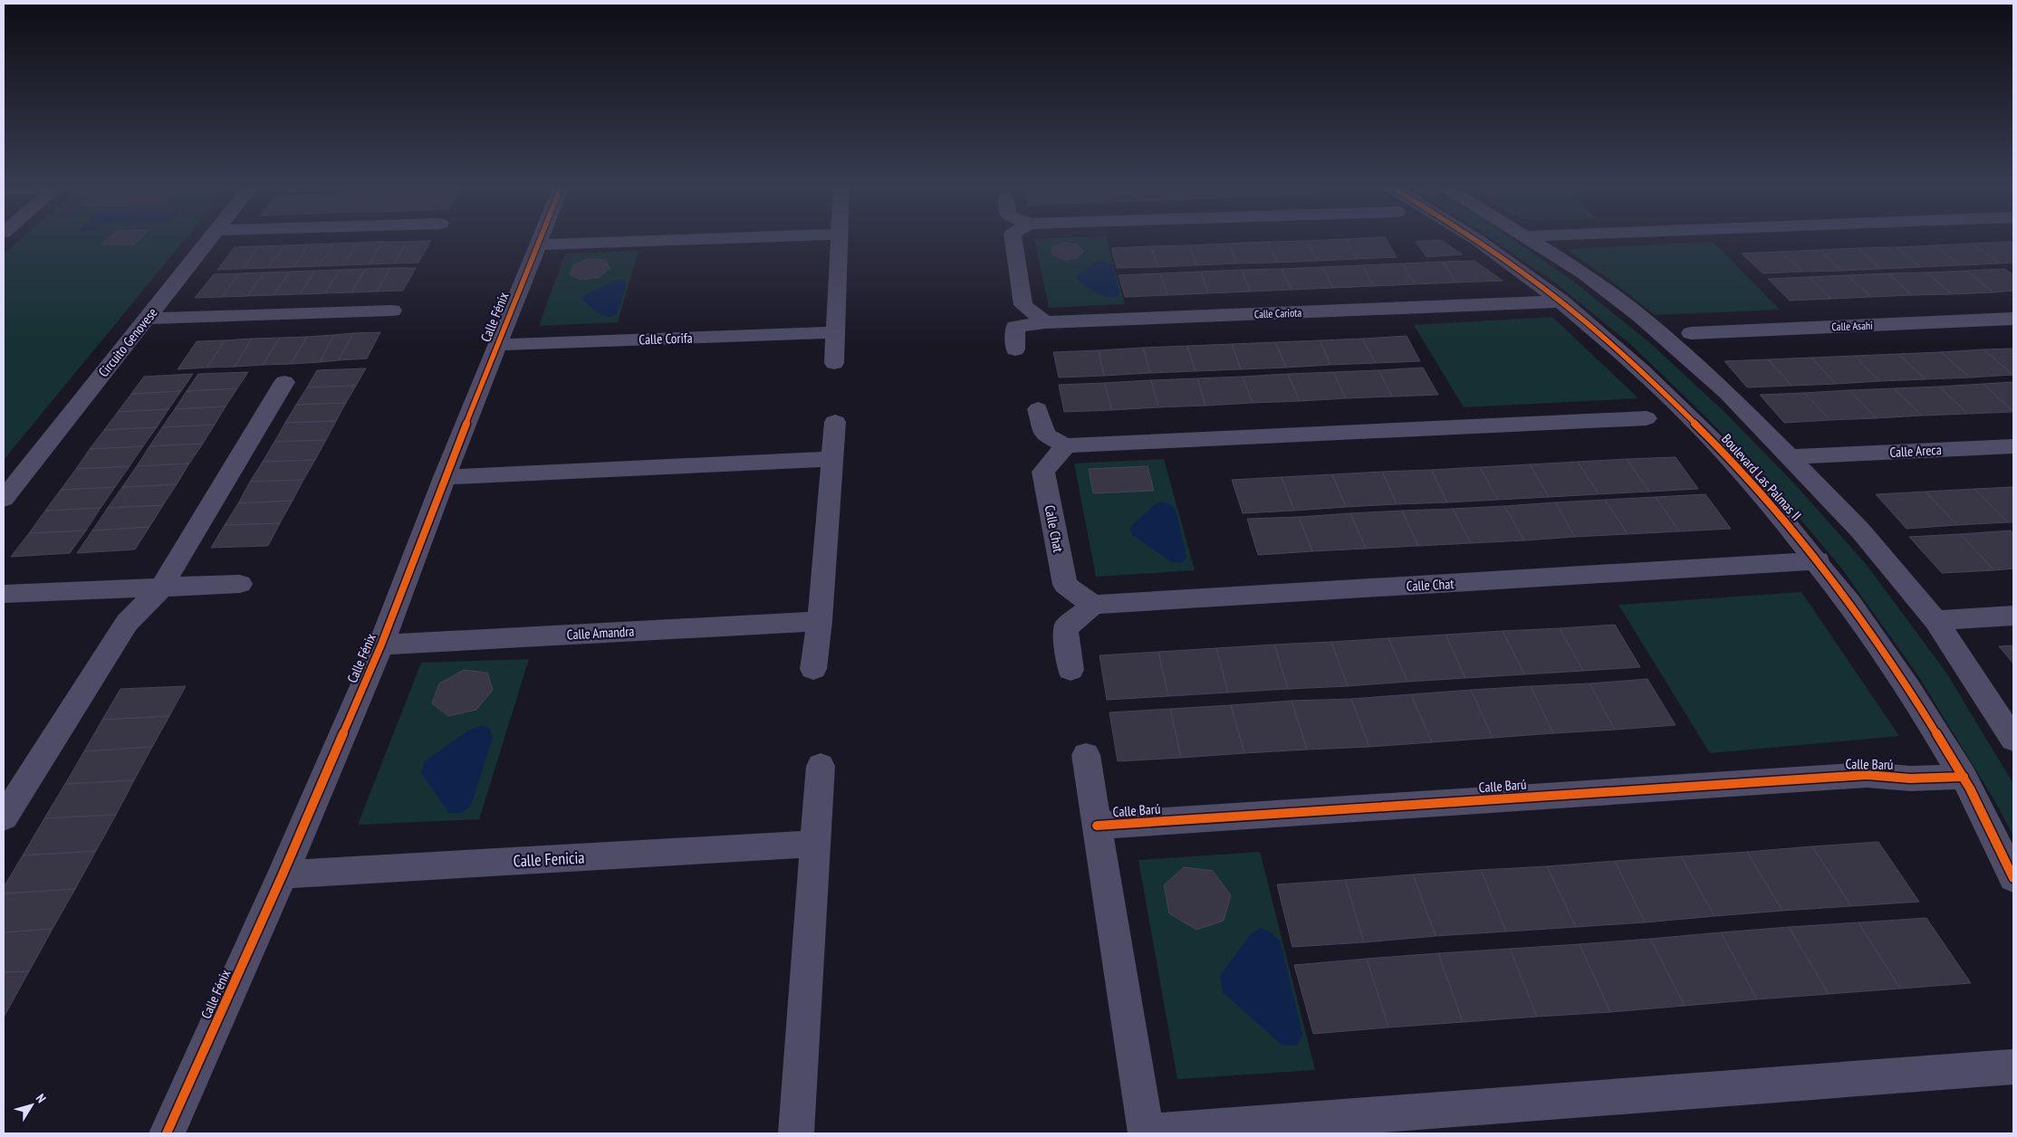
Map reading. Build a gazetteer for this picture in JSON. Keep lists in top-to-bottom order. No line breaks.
{"streets":{"street":["Calle Cariota","Calle Fénix","Calle Asahi","Calle Corifa","Circuito Genovese","Calle Areca","Boulevard Las Palmas II","Calle Chat","Calle Amandra","Calle Barú","Calle Fenicia"]},"crossings":[["Calle Cariota","Boulevard Las Palmas II"],["Calle Fénix","Calle Corifa"],["Calle Fénix","Calle Amandra"],["Calle Fénix","Calle Fenicia"],["Boulevard Las Palmas II","Calle Chat"],["Boulevard Las Palmas II","Calle Barú"]],"north":"top right"}
